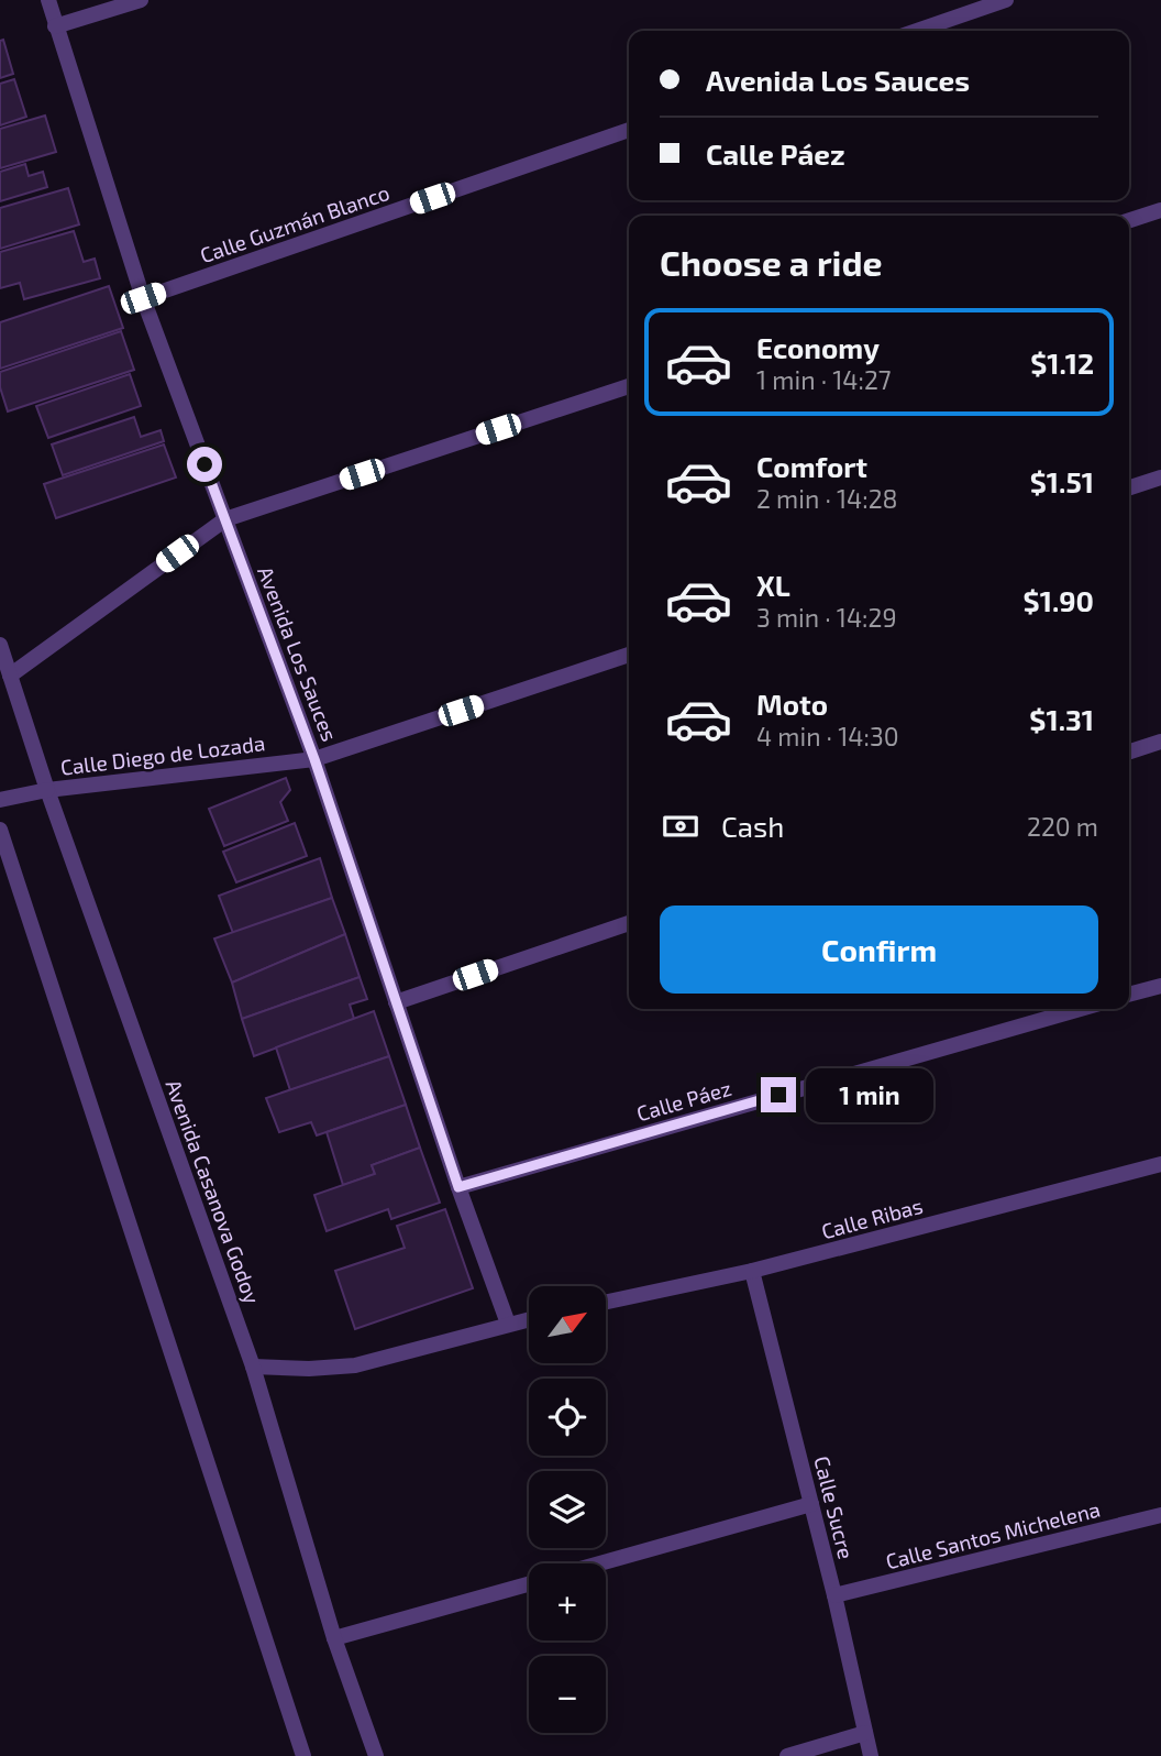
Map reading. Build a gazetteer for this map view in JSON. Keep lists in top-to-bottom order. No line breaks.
{"streets":{"street":["Calle Guzmán Blanco","Avenida Los Sauces","Calle Diego de Lozada","Calle Páez","Avenida Casanova Godoy","Calle Ribas","Calle Sucre","Calle Santos Michelena"]},"crossings":[["Calle Guzmán Blanco","Avenida Los Sauces"],["Avenida Los Sauces","Calle Diego de Lozada"],["Avenida Los Sauces","Calle Páez"],["Calle Diego de Lozada","Avenida Casanova Godoy"],["Calle Ribas","Calle Sucre"],["Calle Sucre","Calle Santos Michelena"]],"north":"top right","page":{"banner":["Avenida Los Sauces","Calle Páez"],"heading":"Choose a ride","list":[{"name":"Economy","note":"1 min · 14:27","value":"$1.12"},{"name":"Comfort","note":"2 min · 14:28","value":"$1.51"},{"name":"XL","note":"3 min · 14:29","value":"$1.90"},{"name":"Moto","note":"4 min · 14:30","value":"$1.31"}],"pay":["Cash","220 m"],"buttons":"Confirm","bubble":"1 min","map_buttons":["+","−"]}}
